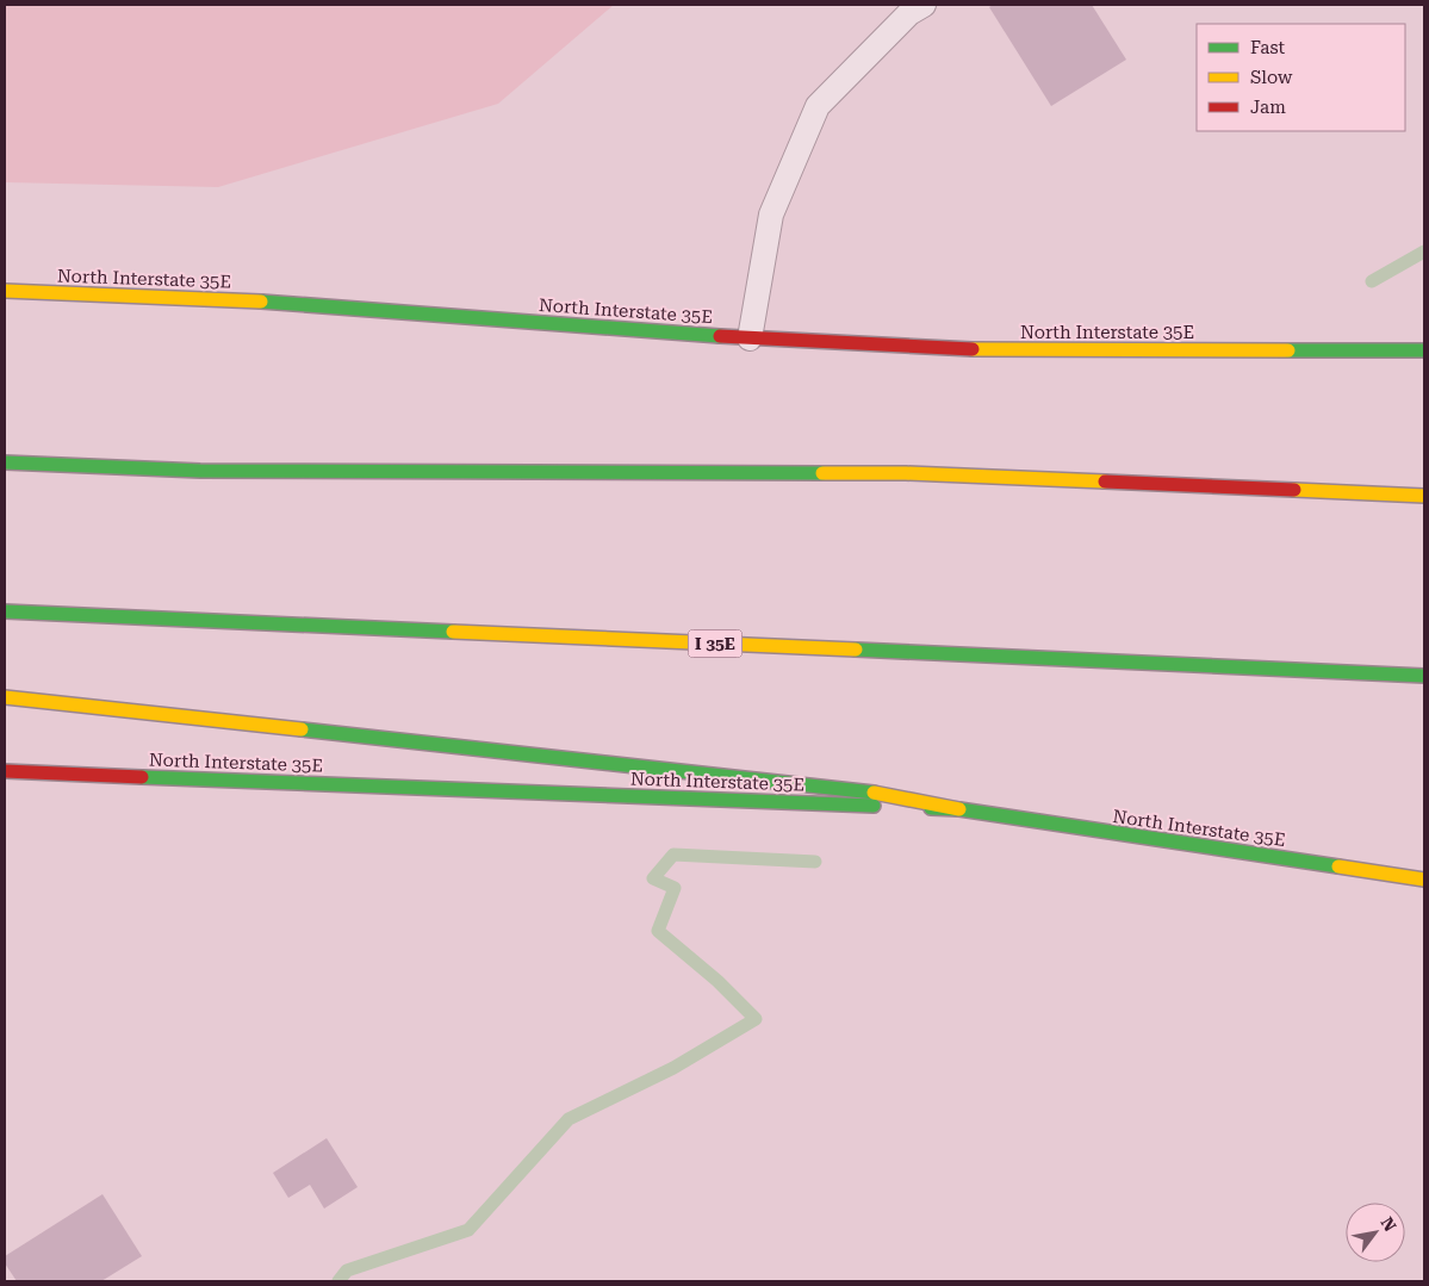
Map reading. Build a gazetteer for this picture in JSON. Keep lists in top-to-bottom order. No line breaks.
{"streets":{"main road":["North Interstate 35E","I 35E"]},"legend":["Fast","Slow","Jam"],"north":"top right"}
